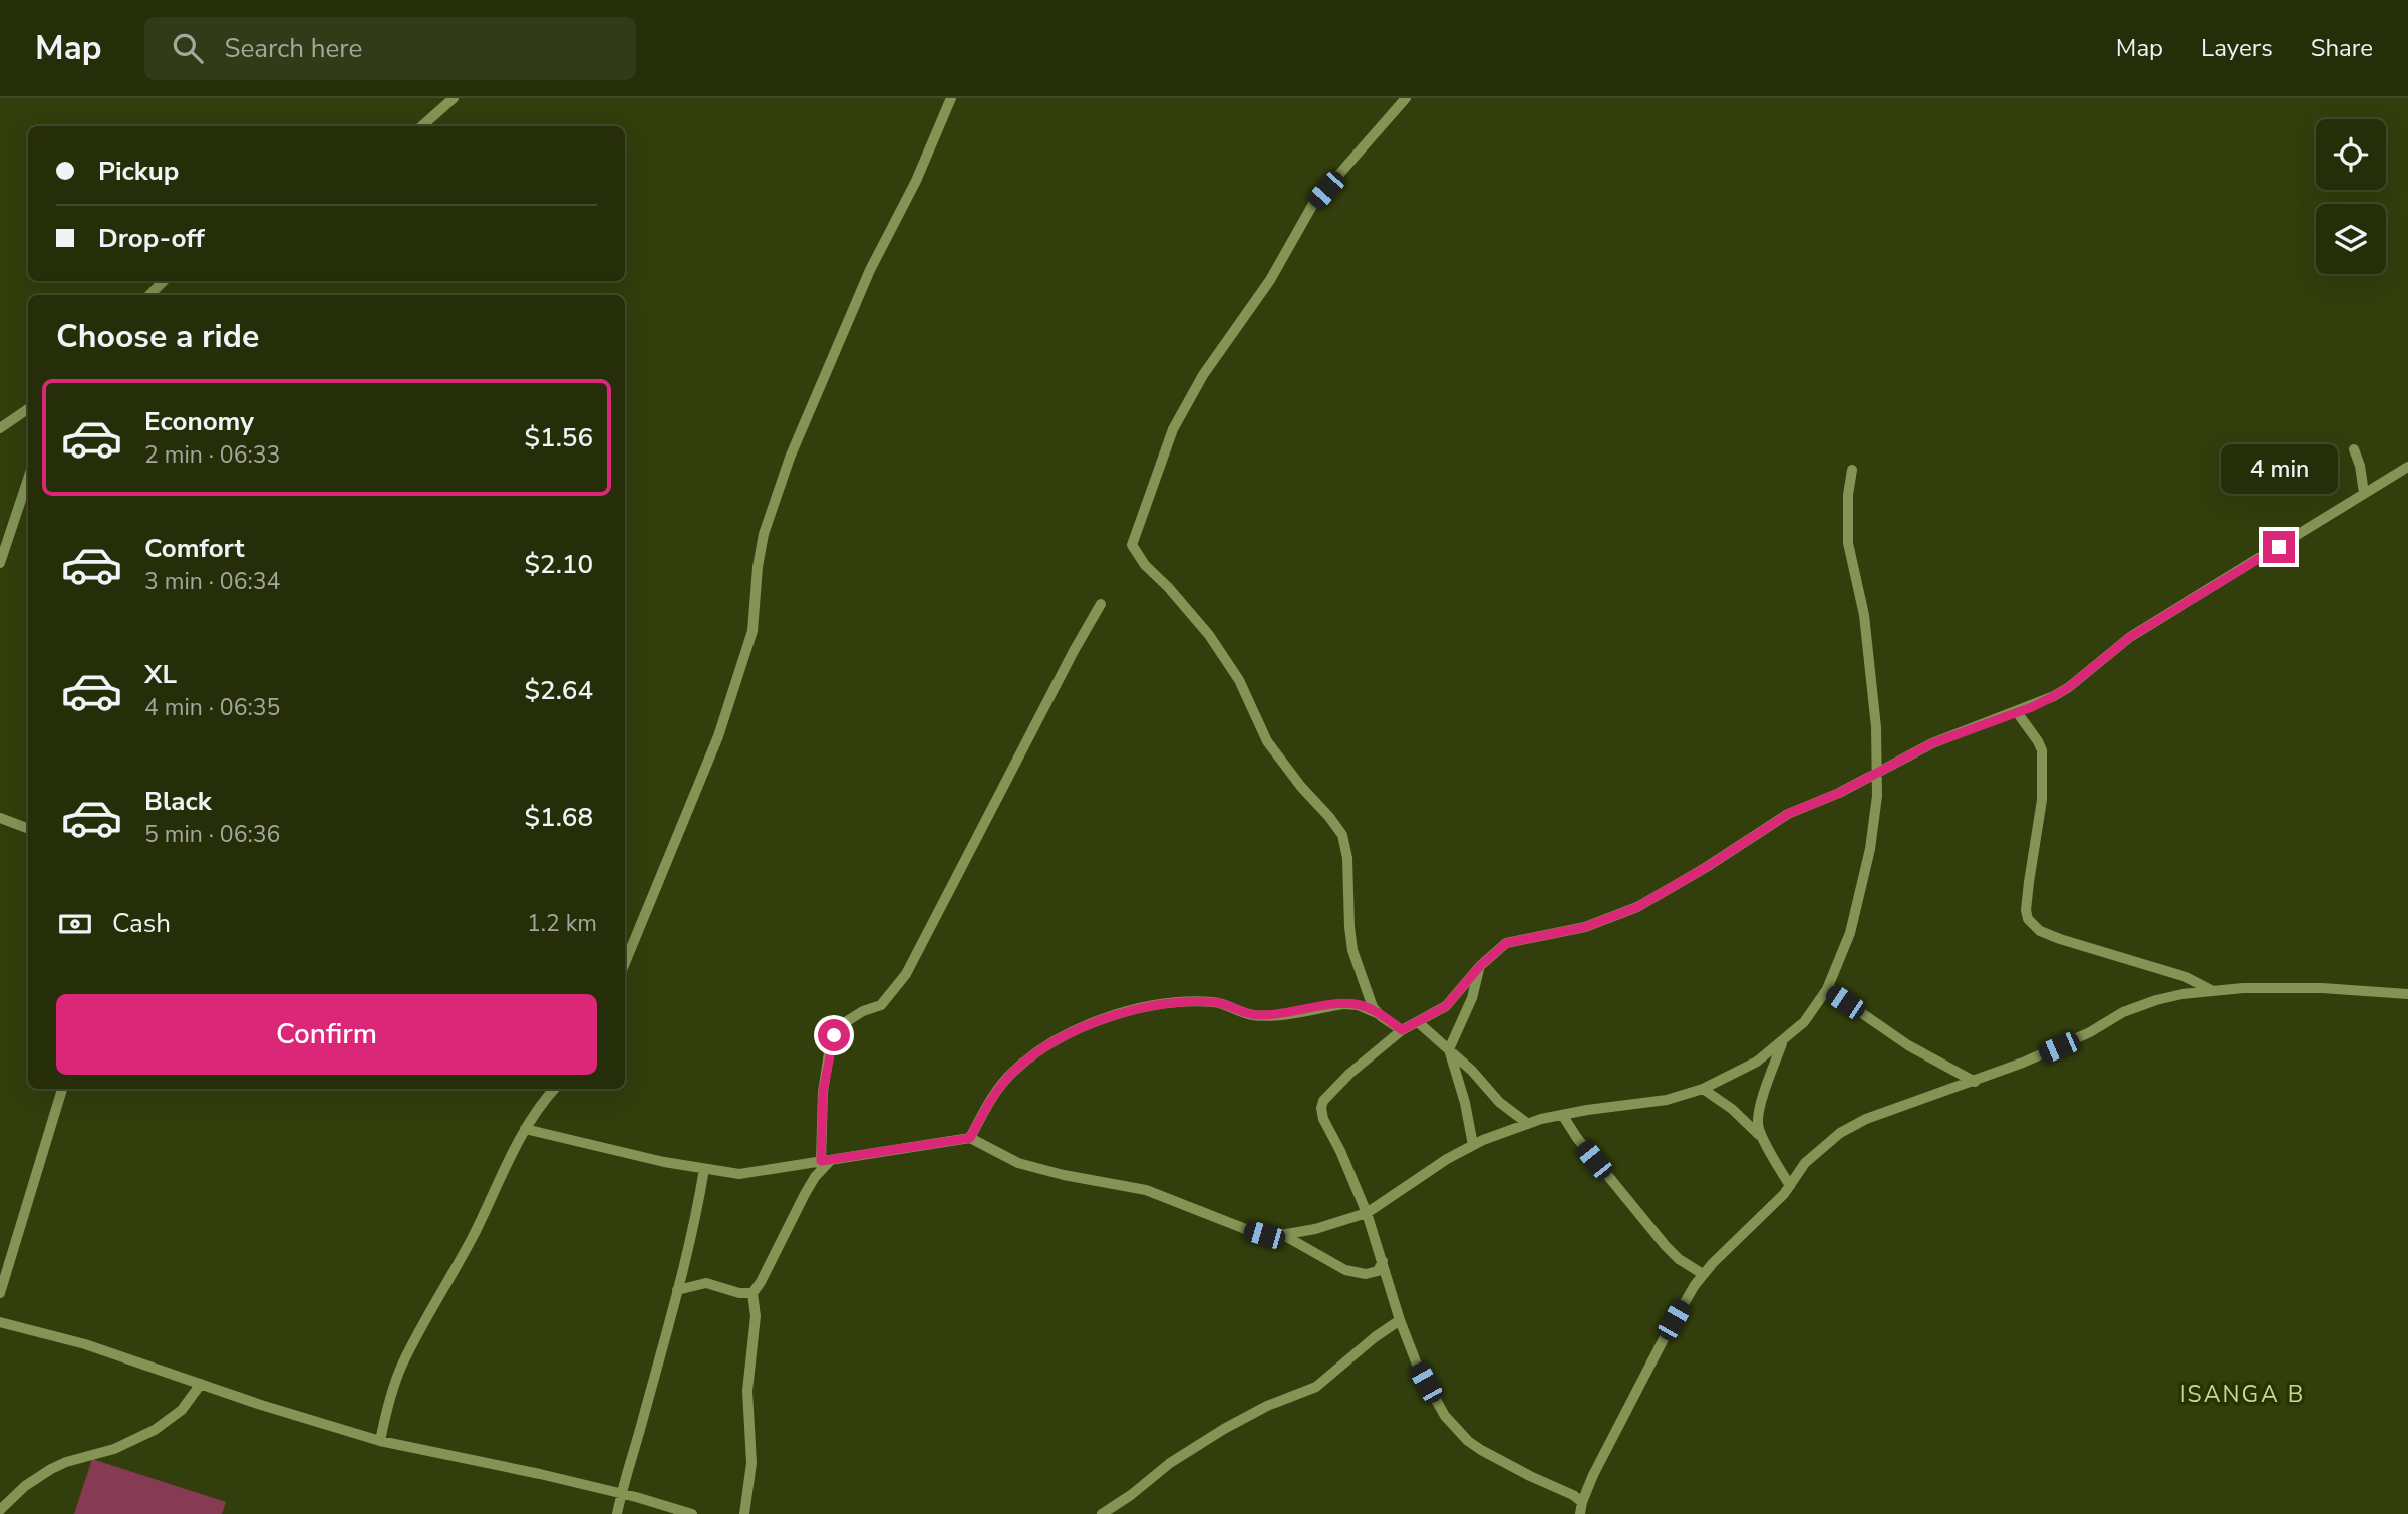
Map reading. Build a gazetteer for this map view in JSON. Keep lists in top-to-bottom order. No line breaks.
{"districts":["ISANGA B"],"page":{"header":"Map","search":"Search here","nav":["Map","Layers","Share"],"banner":["Pickup","Drop-off"],"heading":"Choose a ride","list":[{"name":"Economy","note":"2 min · 06:33","value":"$1.56"},{"name":"Comfort","note":"3 min · 06:34","value":"$2.10"},{"name":"XL","note":"4 min · 06:35","value":"$2.64"},{"name":"Black","note":"5 min · 06:36","value":"$1.68"}],"bubble":"4 min","pay":["Cash","1.2 km"],"buttons":"Confirm"}}
